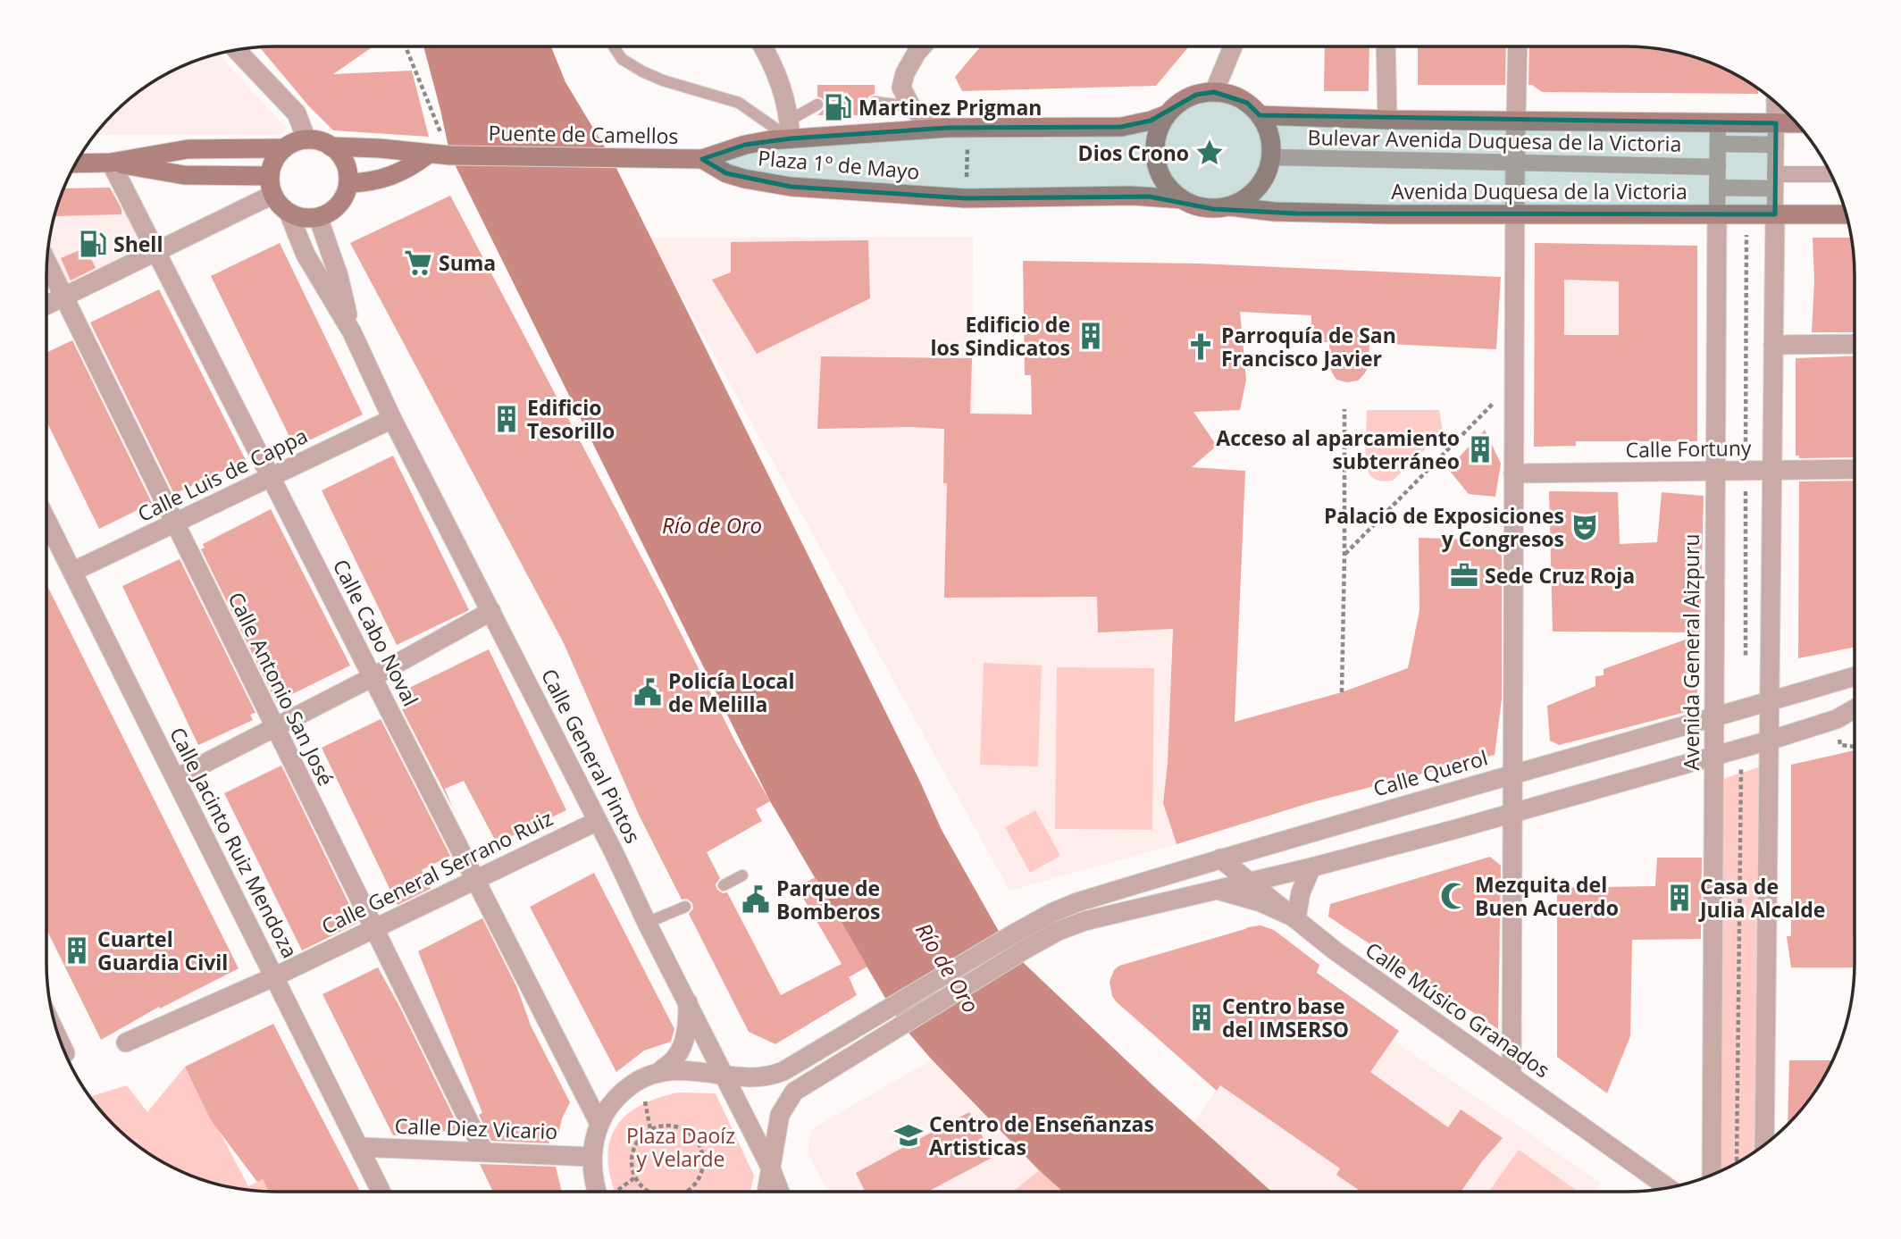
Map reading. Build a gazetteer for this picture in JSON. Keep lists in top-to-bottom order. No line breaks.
{"streets":{"main road":["Puente de Camellos","Plaza 1º de Mayo","Avenida Duquesa de la Victoria"],"street":["Bulevar Avenida Duquesa de la Victoria","Calle Fortuny","Calle Luis de Cappa","Calle Cabo Noval","Avenida General Aizpuru","Calle Antonio San José","Calle General Pintos","Calle Querol","Calle Jacinto Ruiz Mendoza","Calle General Serrano Ruiz","Calle Músico Granados","Calle Diez Vicario"]},"crossings":[["Puente de Camellos","Plaza 1º de Mayo"],["Bulevar Avenida Duquesa de la Victoria","Plaza 1º de Mayo"],["Bulevar Avenida Duquesa de la Victoria","Avenida Duquesa de la Victoria"],["Bulevar Avenida Duquesa de la Victoria","Avenida General Aizpuru"],["Plaza 1º de Mayo","Avenida Duquesa de la Victoria"],["Avenida Duquesa de la Victoria","Avenida General Aizpuru"],["Calle Fortuny","Avenida General Aizpuru"],["Calle Luis de Cappa","Calle Cabo Noval"],["Calle Luis de Cappa","Calle Antonio San José"],["Calle Luis de Cappa","Calle General Pintos"],["Calle Luis de Cappa","Calle Jacinto Ruiz Mendoza"],["Calle Cabo Noval","Calle General Serrano Ruiz"],["Avenida General Aizpuru","Calle Querol"],["Calle Antonio San José","Calle General Serrano Ruiz"],["Calle Antonio San José","Calle Diez Vicario"],["Calle General Pintos","Calle General Serrano Ruiz"],["Calle Querol","Calle Músico Granados"],["Calle Jacinto Ruiz Mendoza","Calle General Serrano Ruiz"],["Calle Jacinto Ruiz Mendoza","Calle Diez Vicario"]],"water":["Río de Oro"],"parks":["Plaza Daoíz y Velarde"],"places":{"fuel station":["Martinez Prigman","Shell"],"place":["Dios Crono"],"supermarket":["Suma"],"building":["Edificio de los Sindicatos","Edificio Tesorillo","Acceso al aparcamiento subterráneo","Casa de Julia Alcalde","Cuartel Guardia Civil","Centro base del IMSERSO"],"church":["Parroquía de San Francisco Javier"],"theatre":["Palacio de Exposiciones y Congresos"],"office":["Sede Cruz Roja"],"public building":["Policía Local de Melilla","Parque de Bomberos"],"mosque":["Mezquita del Buen Acuerdo"],"school or university":["Centro de Enseñanzas Artisticas"]}}
